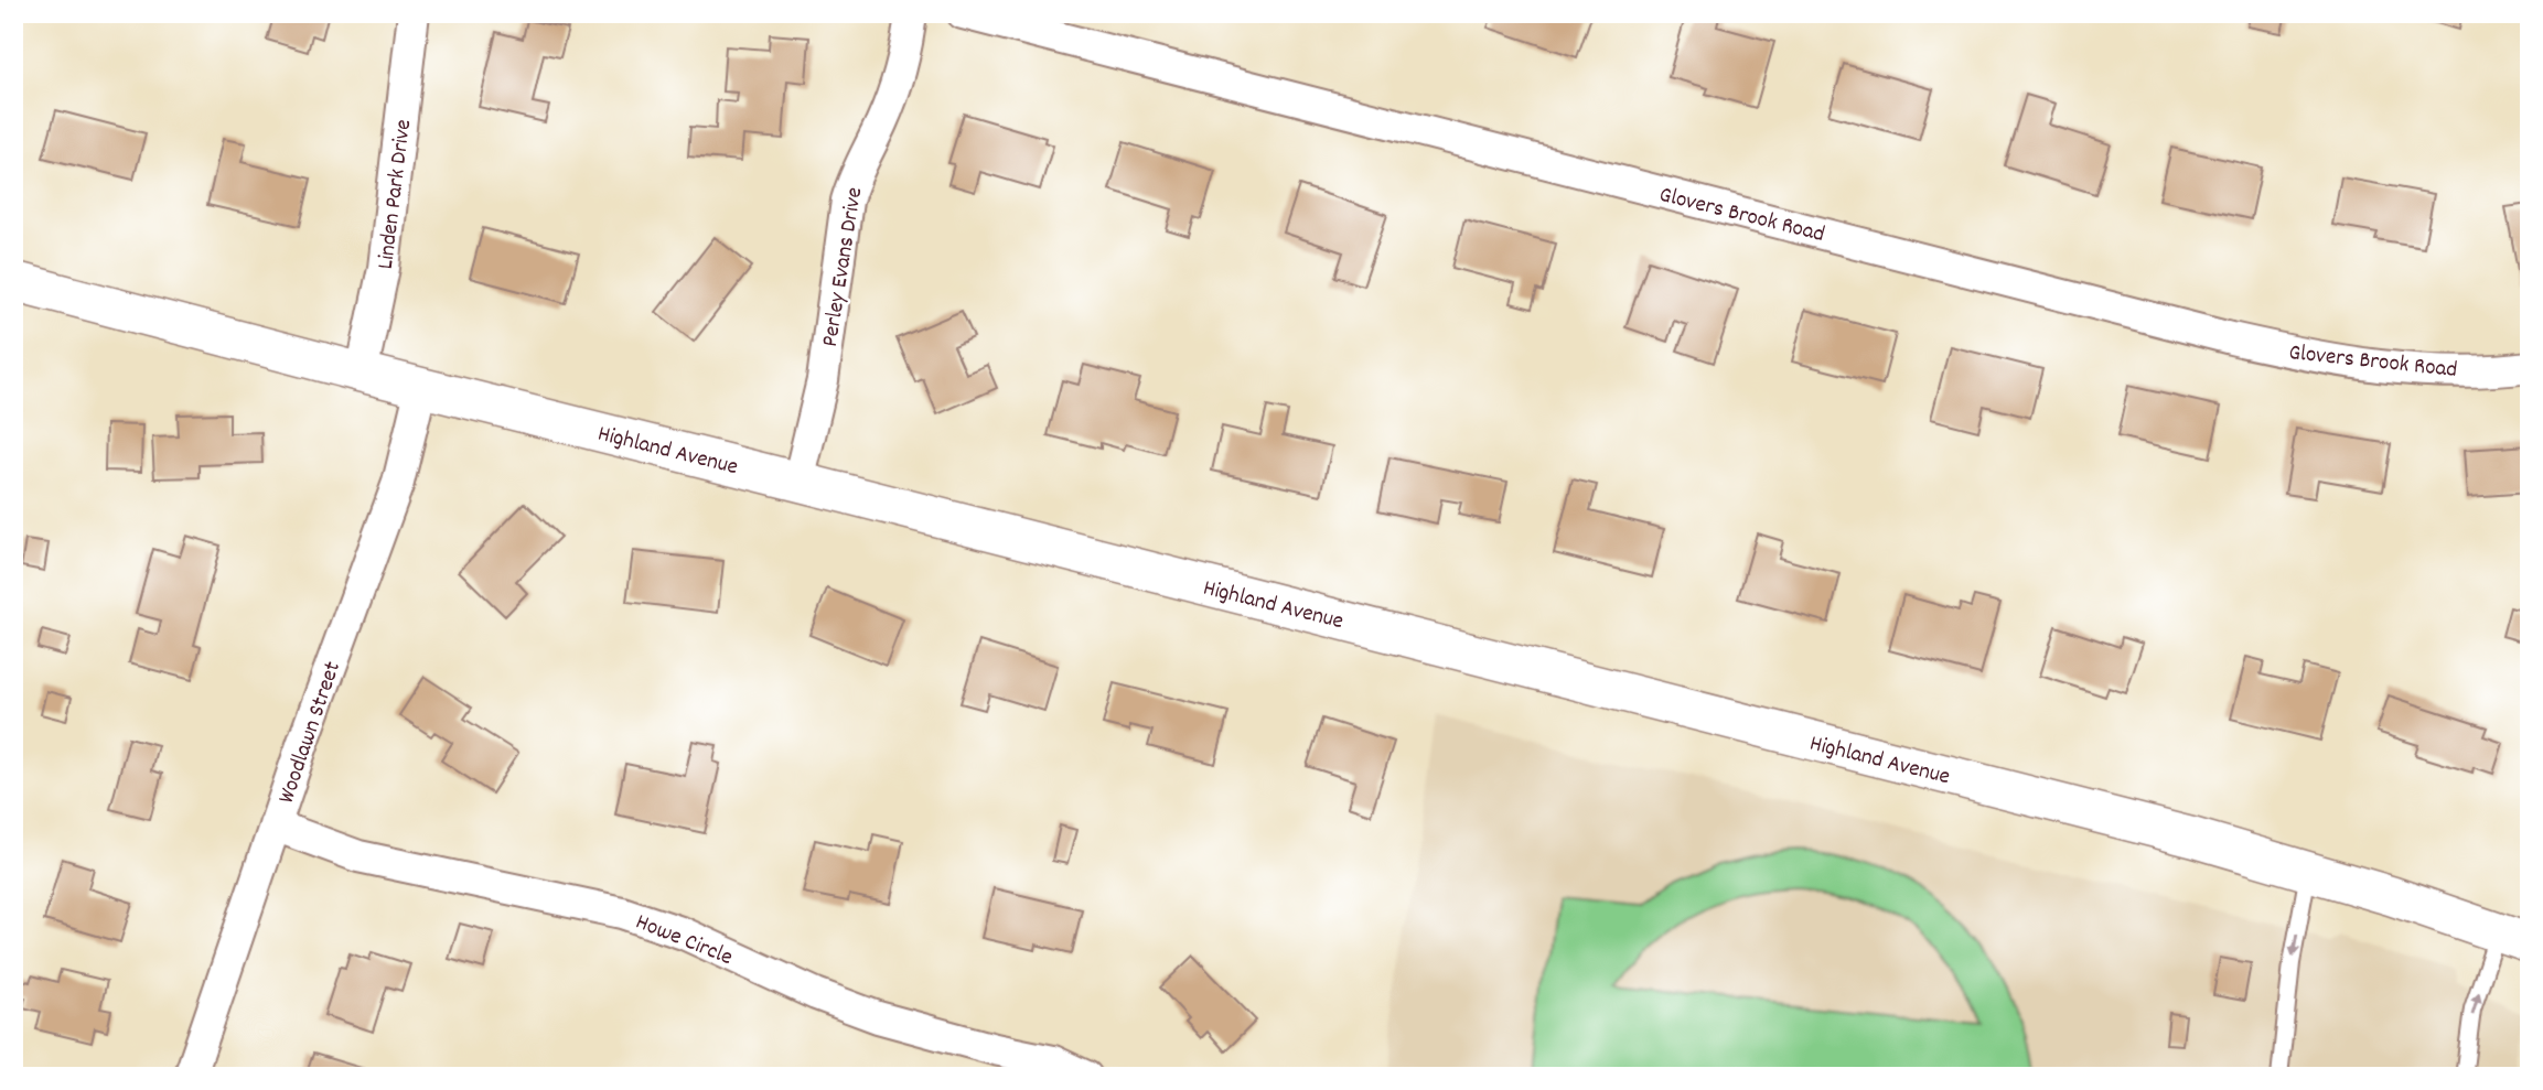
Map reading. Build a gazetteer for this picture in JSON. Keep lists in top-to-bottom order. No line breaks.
{"streets":{"street":["Linden Park Drive","Glovers Brook Road","Perley Evans Drive","Highland Avenue","Woodlawn Street","Howe Circle"]},"crossings":[["Linden Park Drive","Highland Avenue"],["Perley Evans Drive","Highland Avenue"],["Highland Avenue","Woodlawn Street"],["Woodlawn Street","Howe Circle"]]}
